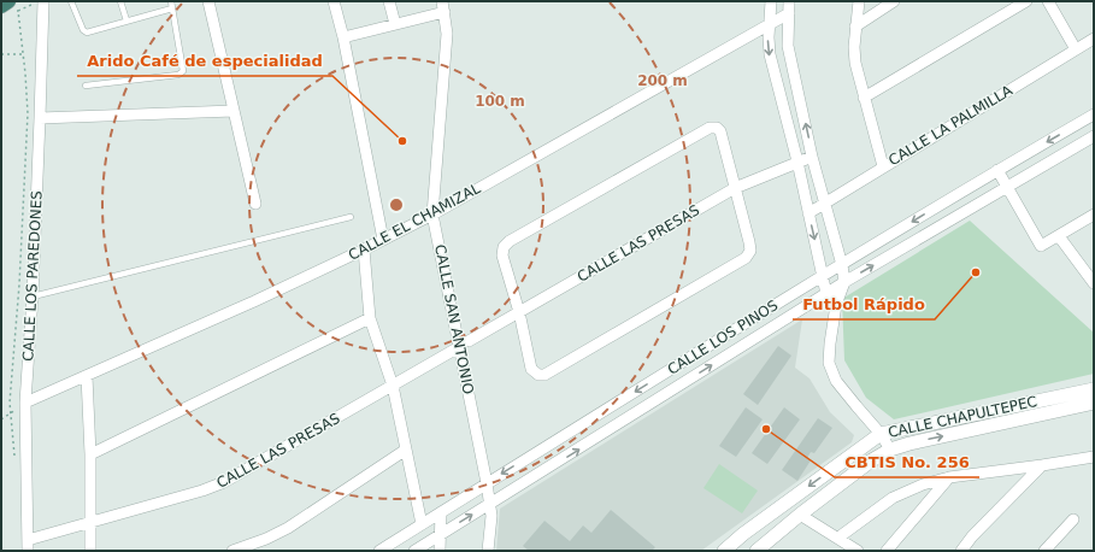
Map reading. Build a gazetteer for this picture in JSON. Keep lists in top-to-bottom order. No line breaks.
{"streets":{"street":["CALLE LA PALMILLA","CALLE EL CHAMIZAL","CALLE LAS PRESAS","CALLE LOS PAREDONES","CALLE SAN ANTONIO","CALLE LOS PINOS","CALLE CHAPULTEPEC"]},"crossings":[["CALLE EL CHAMIZAL","CALLE LOS PAREDONES"],["CALLE EL CHAMIZAL","CALLE SAN ANTONIO"],["CALLE LAS PRESAS","CALLE LOS PAREDONES"],["CALLE LAS PRESAS","CALLE SAN ANTONIO"],["CALLE SAN ANTONIO","CALLE LOS PINOS"]],"places":["Arido Café de especialidad","Futbol Rápido","CBTIS No. 256"],"rings":["200 m","100 m"]}
